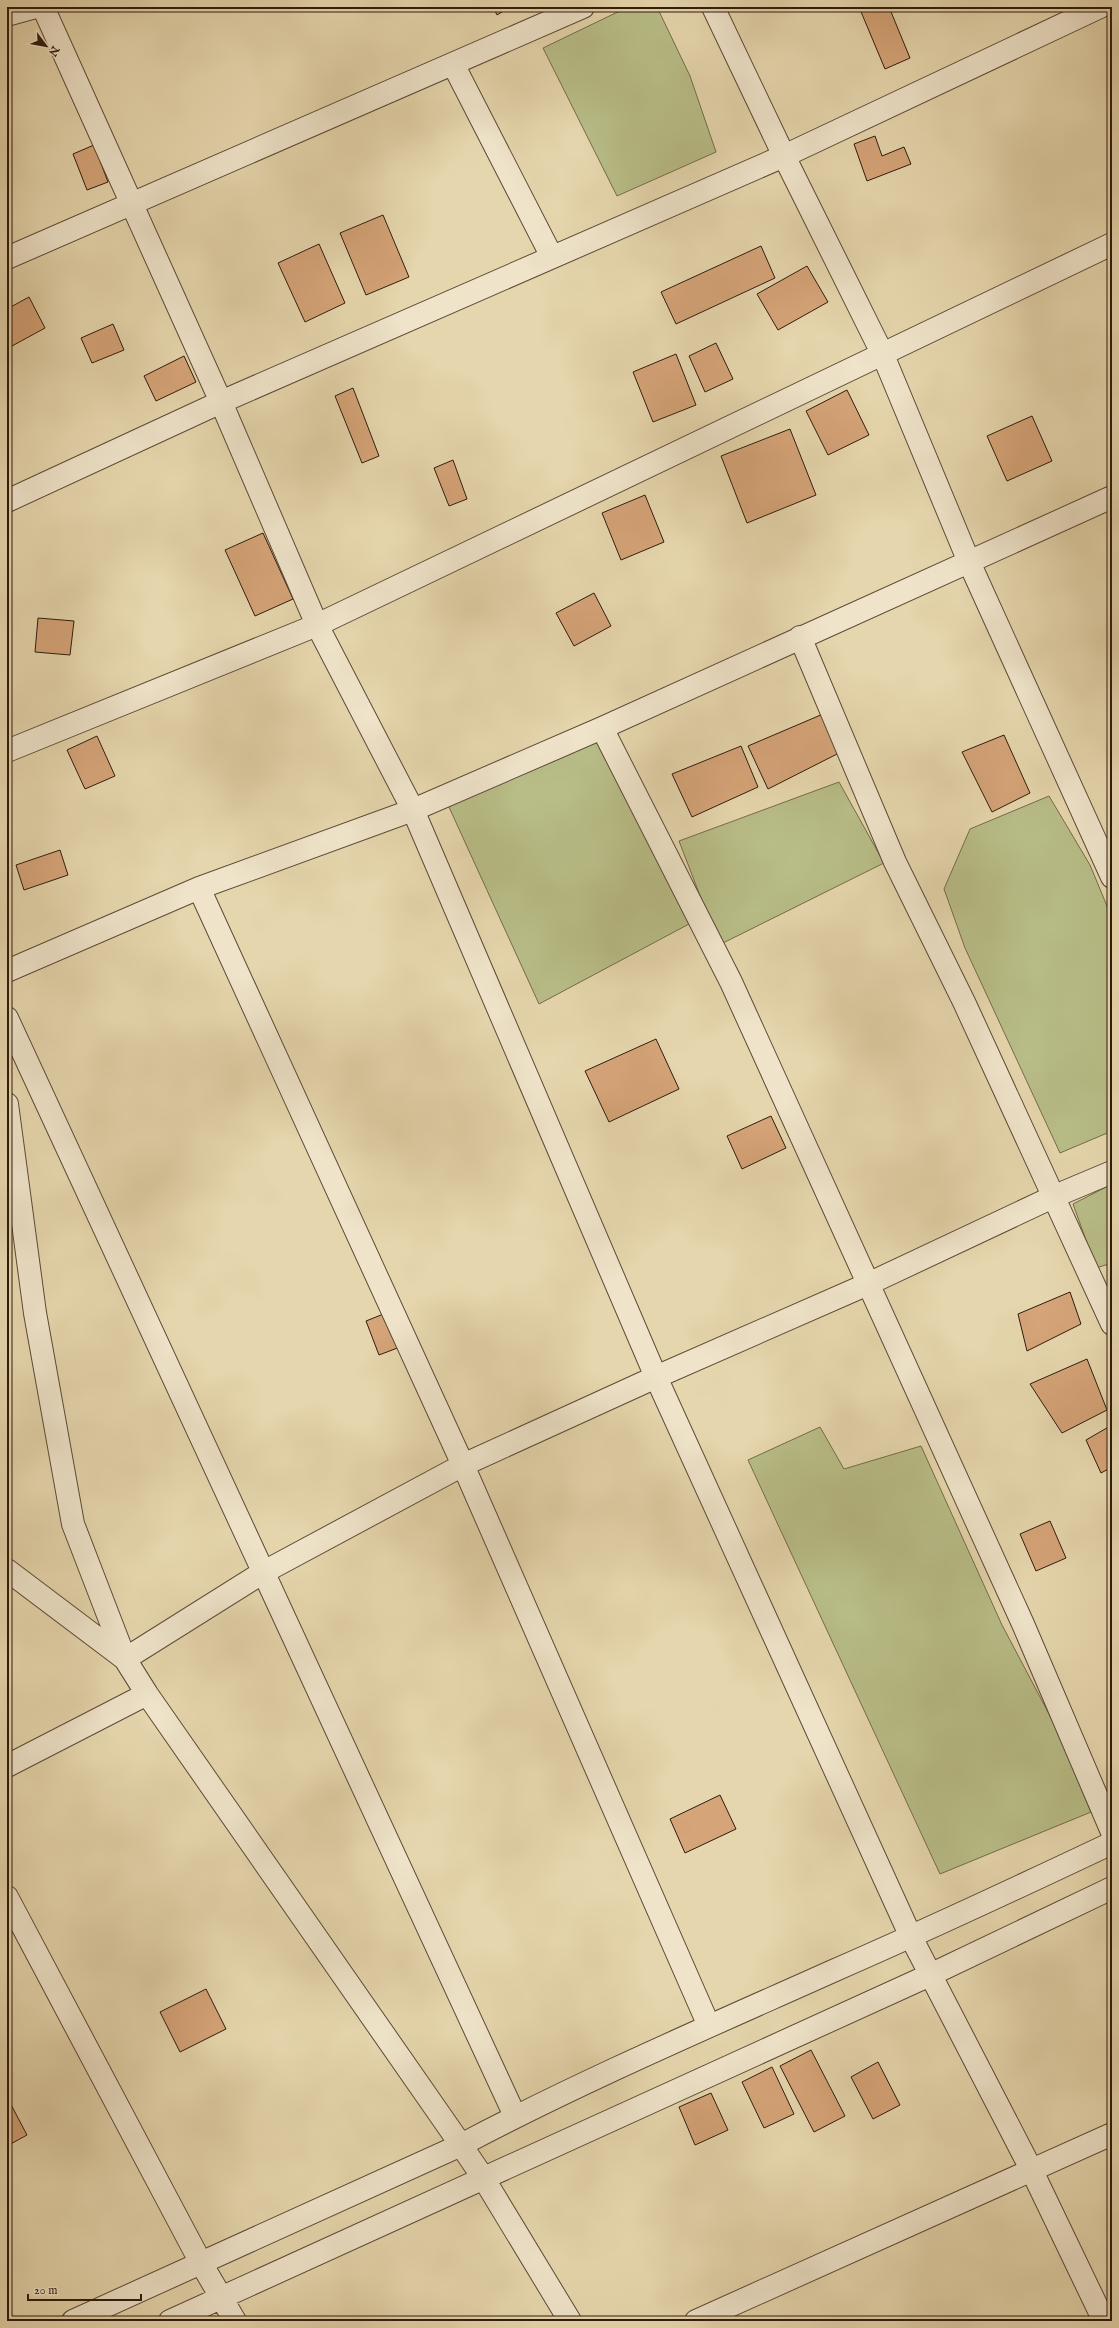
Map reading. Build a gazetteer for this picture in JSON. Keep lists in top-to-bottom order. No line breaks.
{"scale_bar":"20 m","north":"bottom right"}
